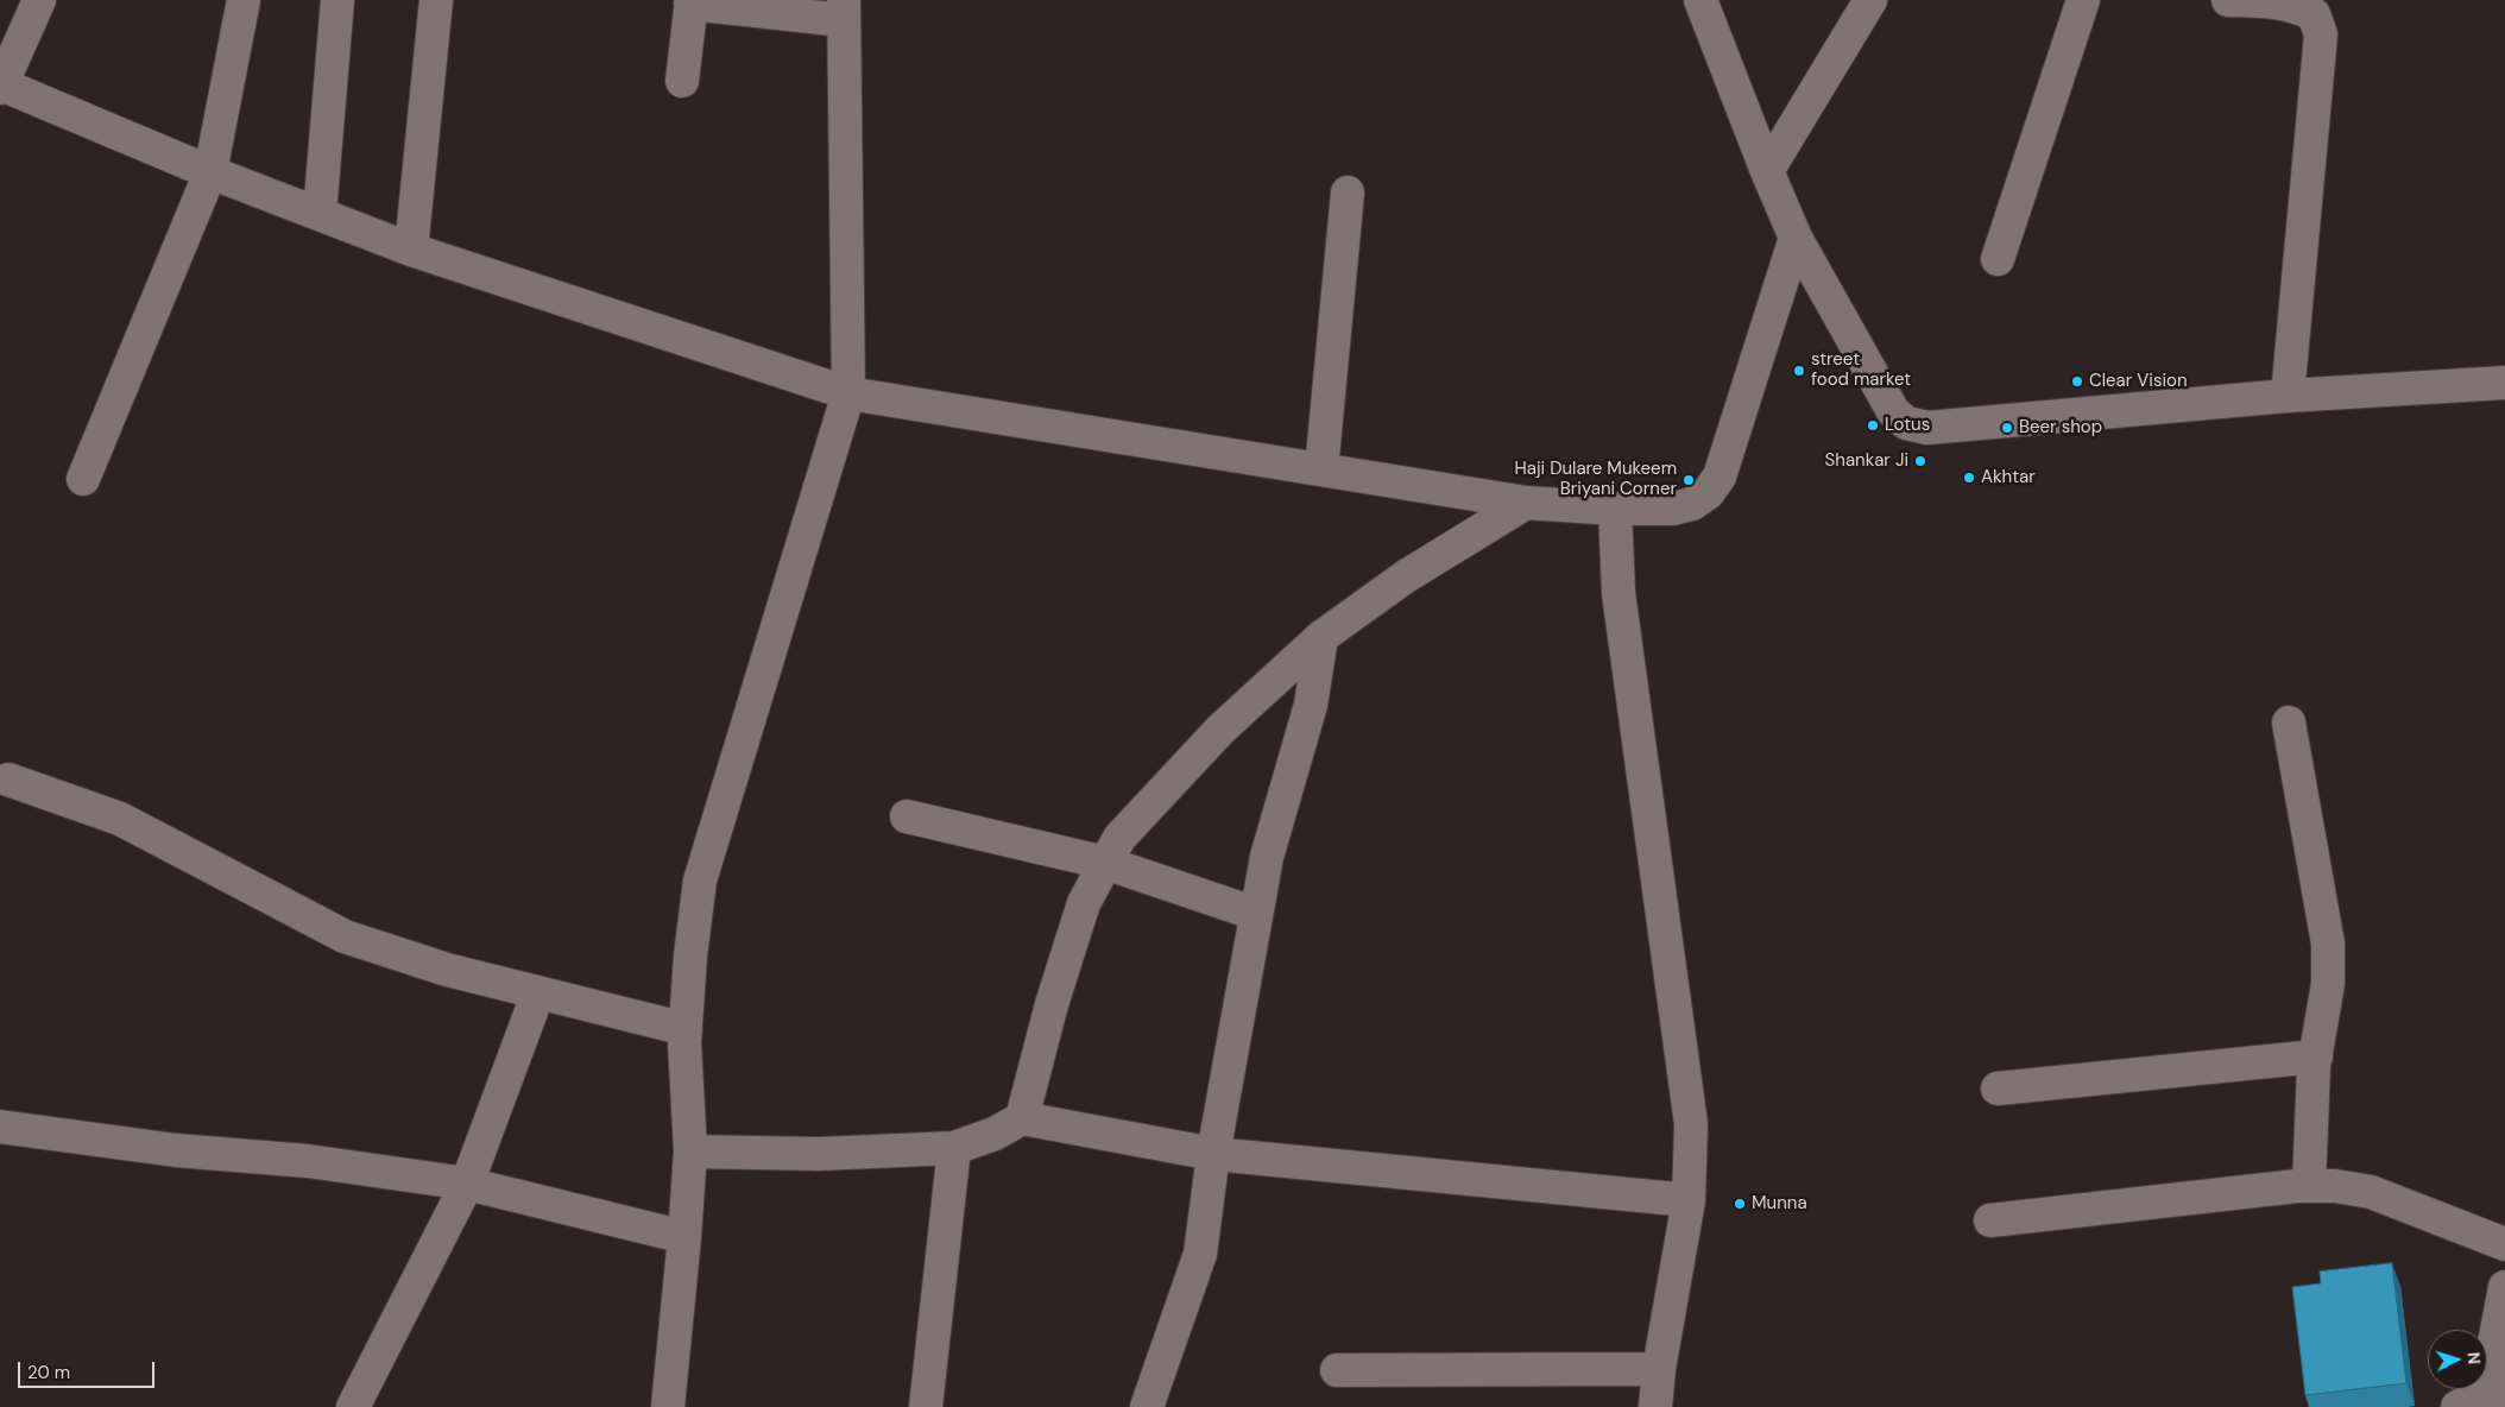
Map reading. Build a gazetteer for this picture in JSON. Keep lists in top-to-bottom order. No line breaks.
{"places":["street food market","Clear Vision","Lotus","Beer shop","Shankar Ji","Akhtar","Haji Dulare Mukeem Briyani Corner","Munna"],"scale_bar":"20 m","north":"right"}
